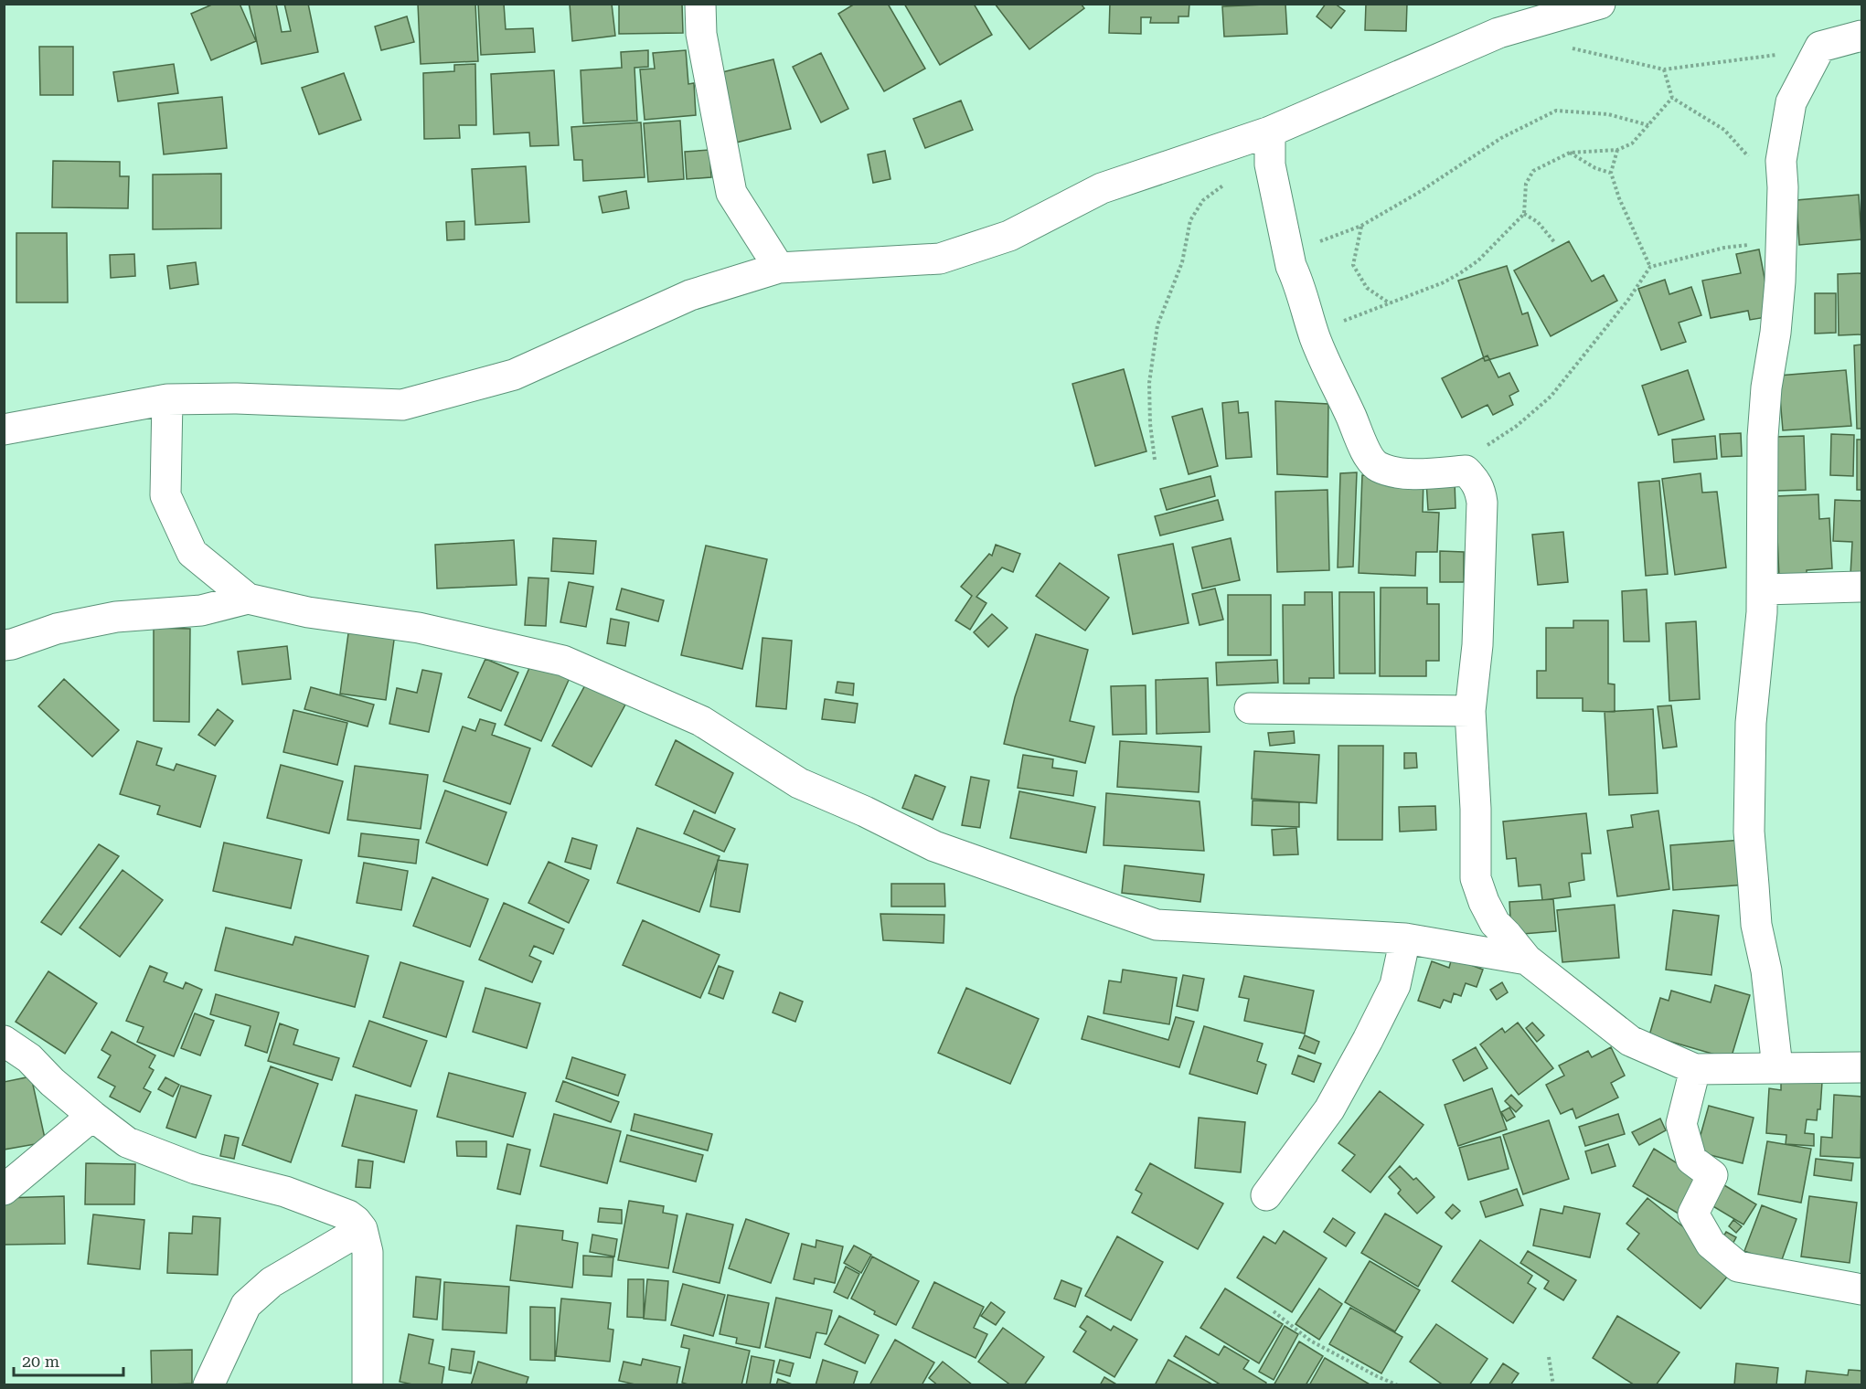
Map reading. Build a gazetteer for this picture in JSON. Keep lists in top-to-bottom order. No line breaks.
{"scale_bar":"20 m"}
